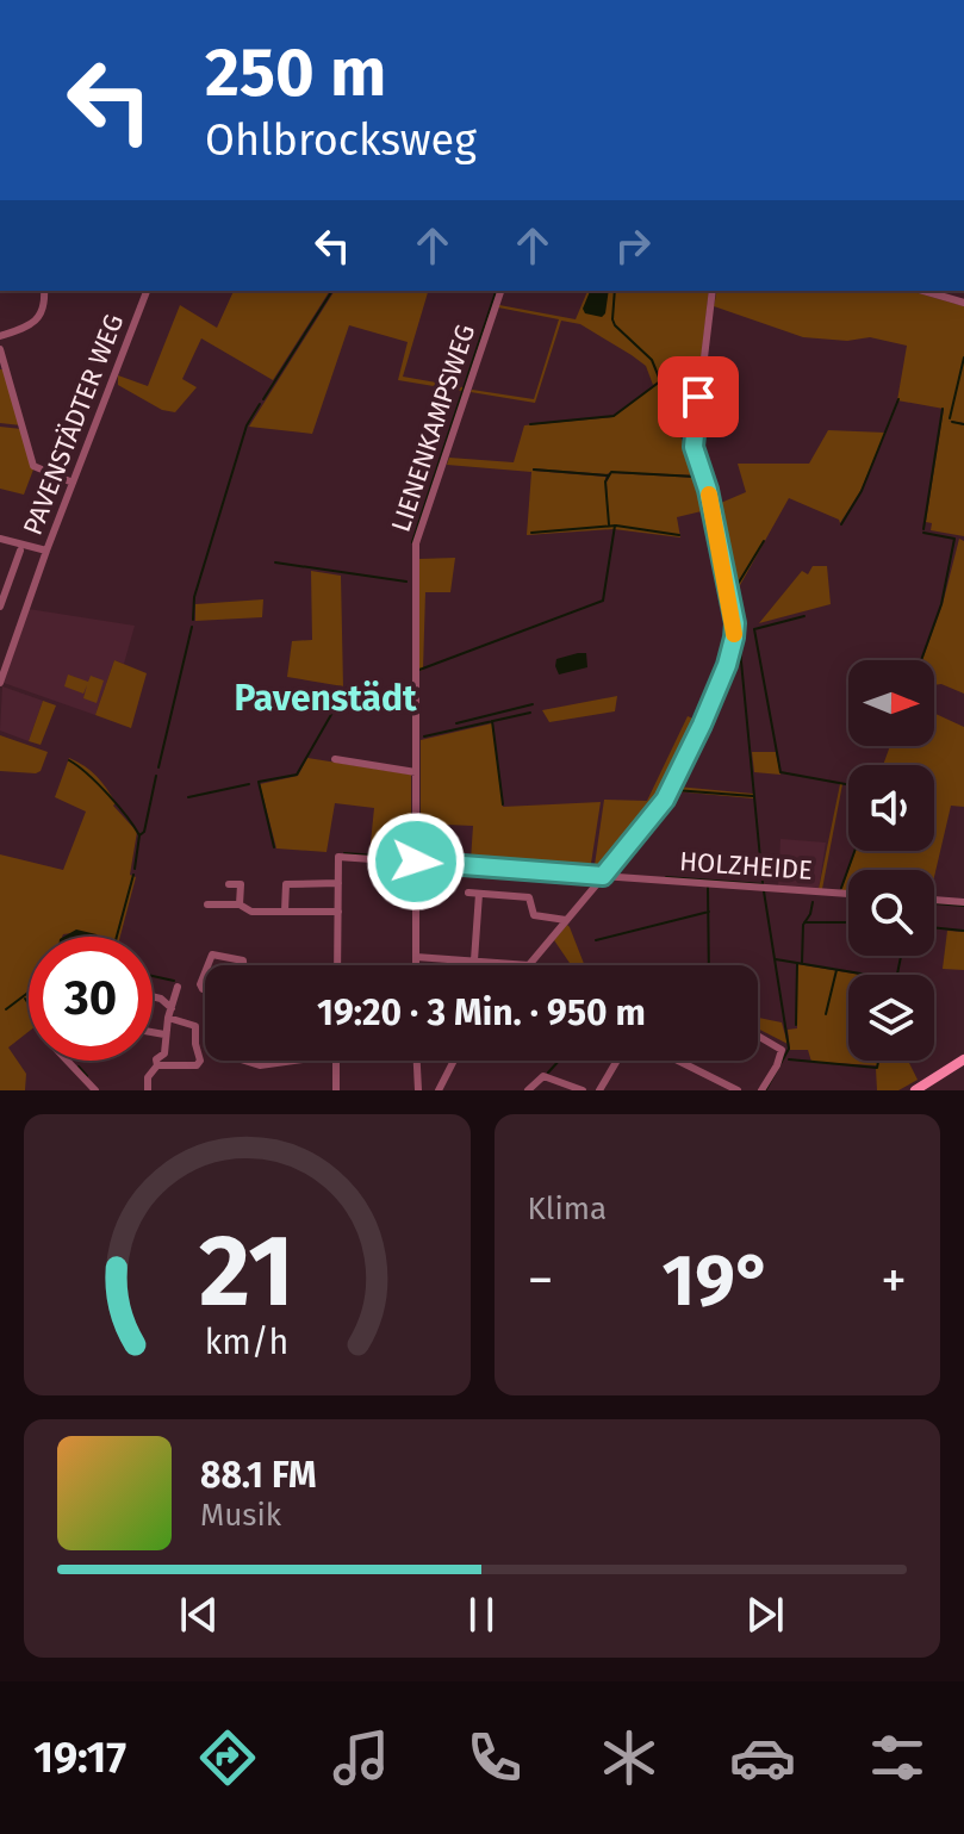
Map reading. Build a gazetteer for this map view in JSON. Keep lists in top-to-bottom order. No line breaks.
{"streets":{"street":["PAVENSTÄDTER WEG","LIENENKAMPSWEG","HOLZHEIDE"]},"crossings":[["LIENENKAMPSWEG","HOLZHEIDE"]],"districts":["Pavenstädt"],"north":"right","page":{"turn":["250 m","Ohlbrocksweg"],"limit":"30","trip":"19:20 · 3 Min. · 950 m","tile":"Klima","heat":["−","19°","+"],"song":["88.1 FM","Musik"],"tabs":"19:17","gauge":["21","km/h"]}}
